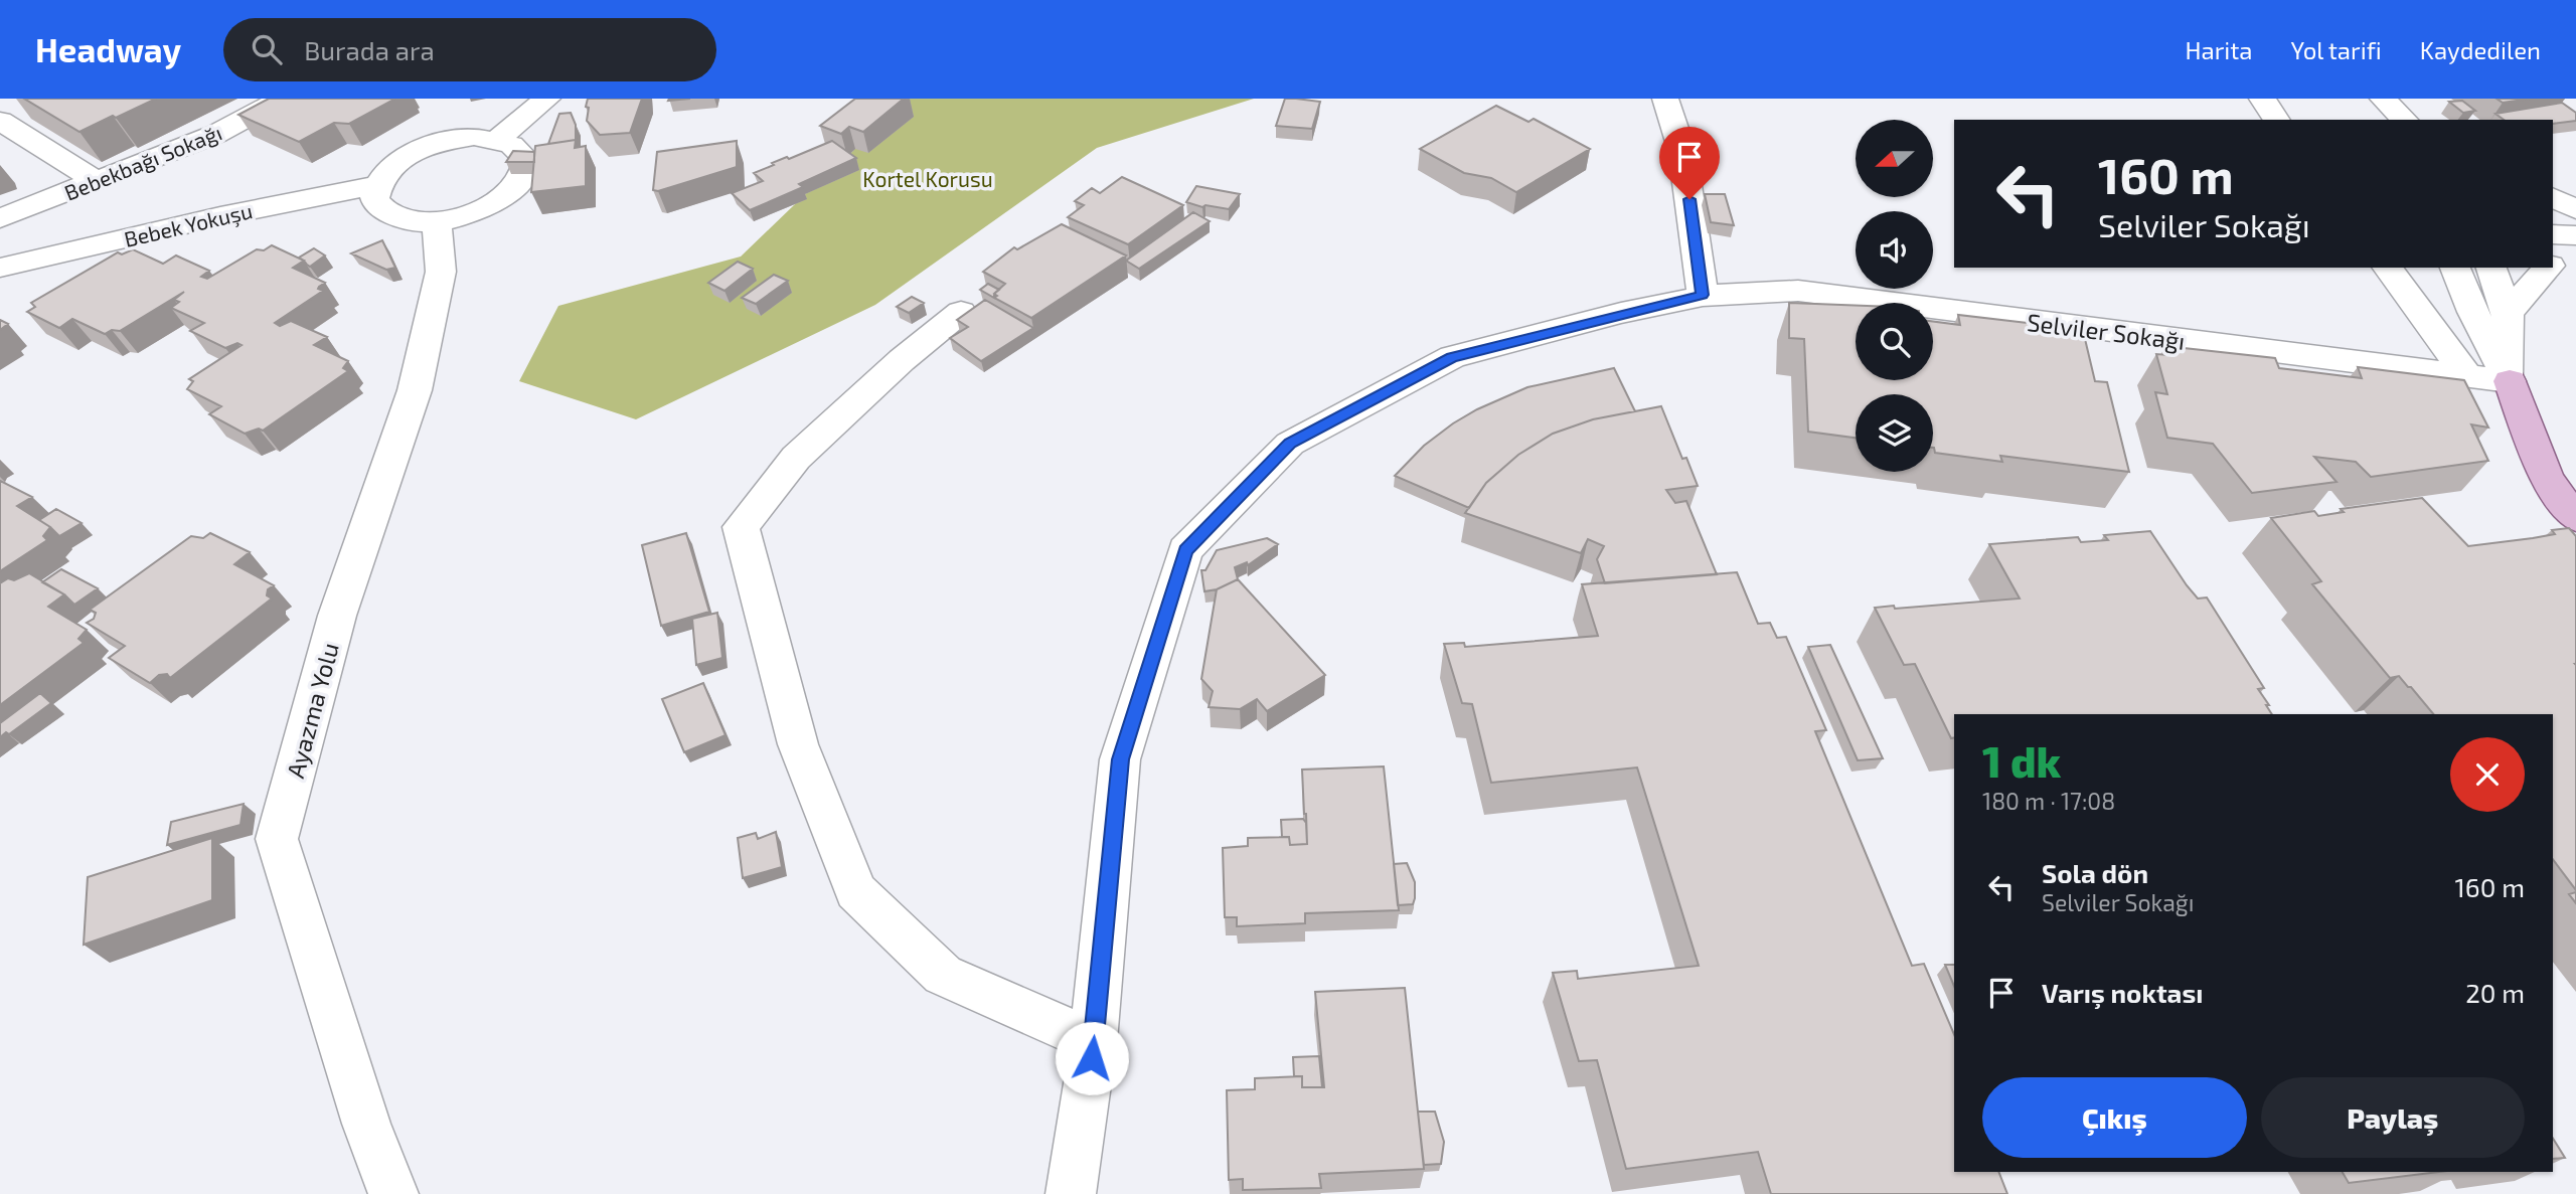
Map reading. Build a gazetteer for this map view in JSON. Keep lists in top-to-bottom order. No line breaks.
{"streets":{"street":["Bebekbağı Sokağı","Bebek Yokuşu","Selviler Sokağı","Ayazma Yolu"]},"parks":["Kortel Korusu"],"north":"left","page":{"header":"Headway","search":"Burada ara","nav":["Harita","Yol tarifi","Kaydedilen"],"turn":["160 m","Selviler Sokağı"],"heading":["1 dk","180 m · 17:08"],"list":[{"name":"Sola dön","note":"Selviler Sokağı","value":"160 m"},{"name":"Varış noktası","value":"20 m"}],"buttons":["Çıkış","Paylaş"]}}
